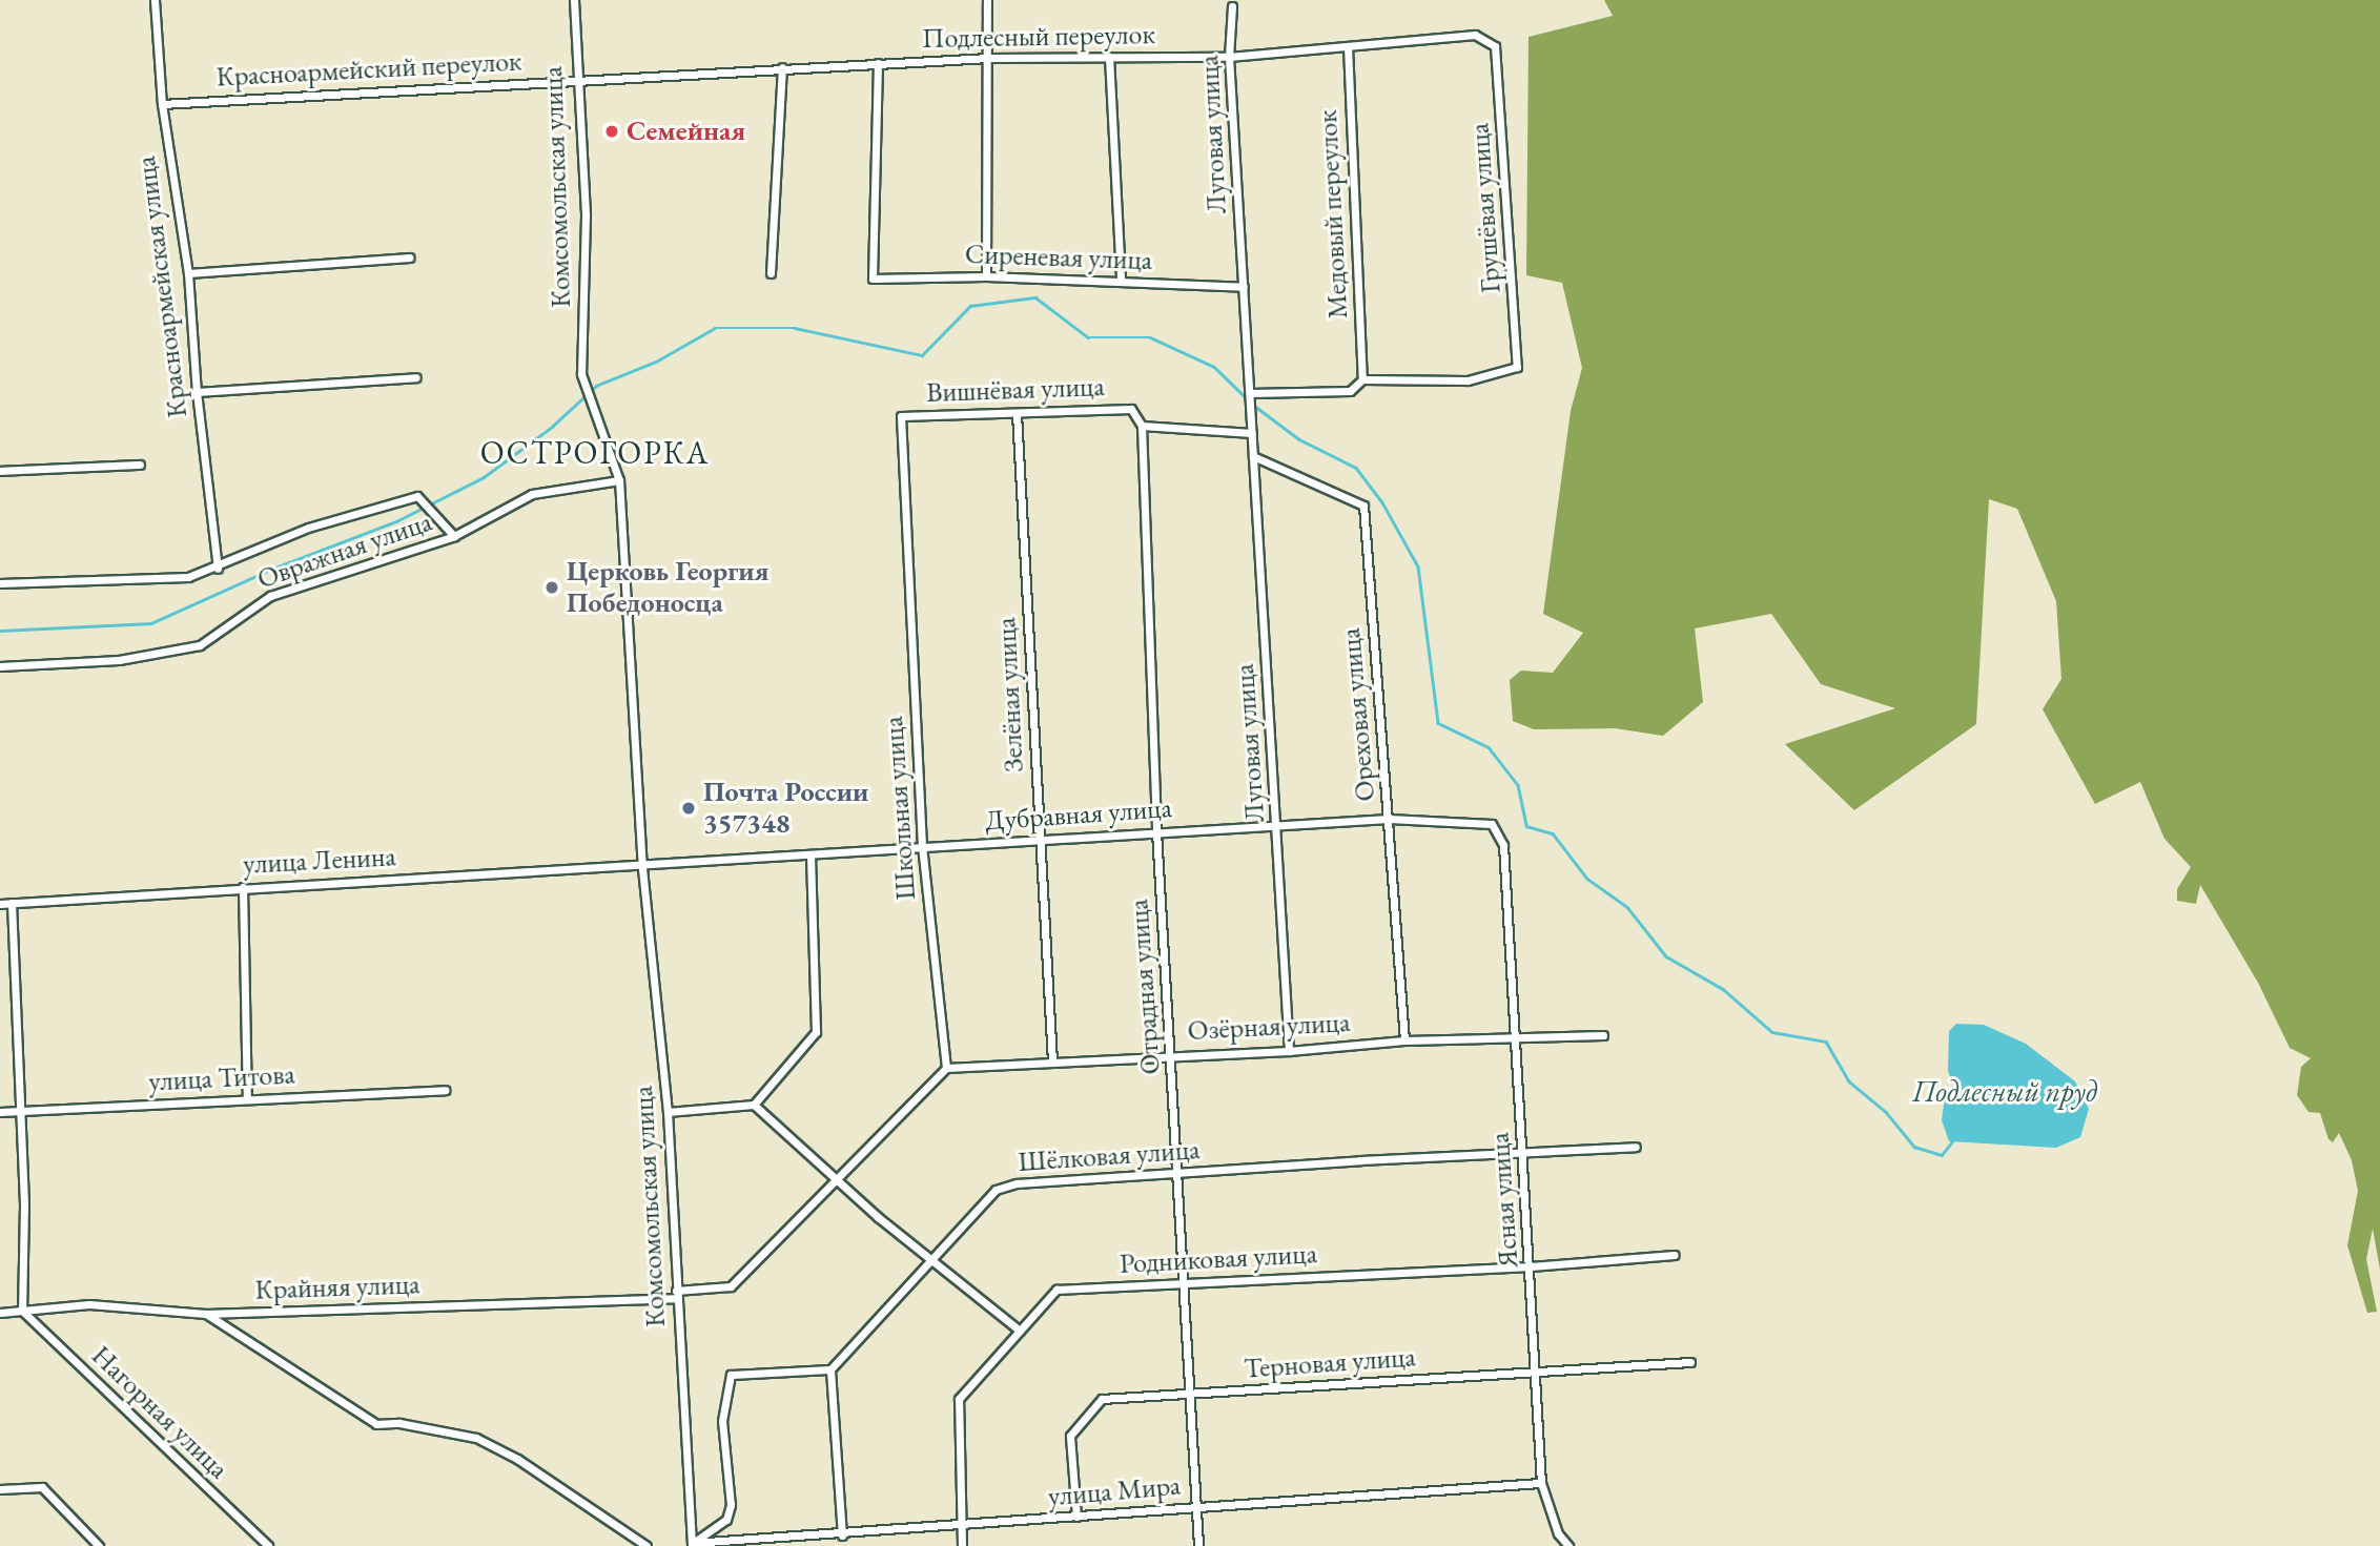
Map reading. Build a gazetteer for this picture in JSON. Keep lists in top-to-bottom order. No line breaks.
{"streets":{"street":["Подлесный переулок","Красноармейский переулок","Луговая улица","Комсомольская улица","Грушёвая улица","Медовый переулок","Сиреневая улица","Красноармейская улица","Вишнёвая улица","Овражная улица","Зелёная улица","Ореховая улица","Школьная улица","Дубравная улица","улица Ленина","Отрадная улица","Озёрная улица","улица Титова","Шёлковая улица","Ясная улица","Родниковая улица","Крайняя улица","Терновая улица","Нагорная улица","улица Мира"]},"crossings":[["Подлесный переулок","Красноармейский переулок"],["Подлесный переулок","Луговая улица"],["Подлесный переулок","Комсомольская улица"],["Подлесный переулок","Грушёвая улица"],["Подлесный переулок","Медовый переулок"],["Подлесный переулок","Сиреневая улица"],["Красноармейский переулок","Комсомольская улица"],["Красноармейский переулок","Красноармейская улица"],["Луговая улица","Сиреневая улица"],["Луговая улица","Вишнёвая улица"],["Луговая улица","Ореховая улица"],["Луговая улица","Дубравная улица"],["Луговая улица","Озёрная улица"],["Комсомольская улица","Овражная улица"],["Комсомольская улица","Дубравная улица"],["Комсомольская улица","улица Ленина"],["Комсомольская улица","Крайняя улица"],["Комсомольская улица","улица Мира"],["Грушёвая улица","Медовый переулок"],["Красноармейская улица","Овражная улица"],["Вишнёвая улица","Зелёная улица"],["Вишнёвая улица","Школьная улица"],["Вишнёвая улица","Отрадная улица"],["Зелёная улица","Дубравная улица"],["Зелёная улица","Озёрная улица"],["Ореховая улица","Дубравная улица"],["Ореховая улица","Озёрная улица"],["Школьная улица","Дубравная улица"],["Школьная улица","Озёрная улица"],["Дубравная улица","улица Ленина"],["Дубравная улица","Отрадная улица"],["Дубравная улица","Ясная улица"],["Отрадная улица","Озёрная улица"],["Отрадная улица","Шёлковая улица"],["Отрадная улица","Родниковая улица"],["Отрадная улица","Терновая улица"],["Отрадная улица","улица Мира"],["Озёрная улица","Ясная улица"],["Шёлковая улица","Ясная улица"],["Ясная улица","Родниковая улица"],["Ясная улица","Терновая улица"],["Ясная улица","улица Мира"],["Родниковая улица","улица Мира"],["Крайняя улица","Нагорная улица"],["Терновая улица","улица Мира"]],"districts":["ОСТРОГОРКА"],"water":["Подлесный пруд"],"places":["Семейная","Церковь Георгия Победоносца","Почта России 357348"]}
